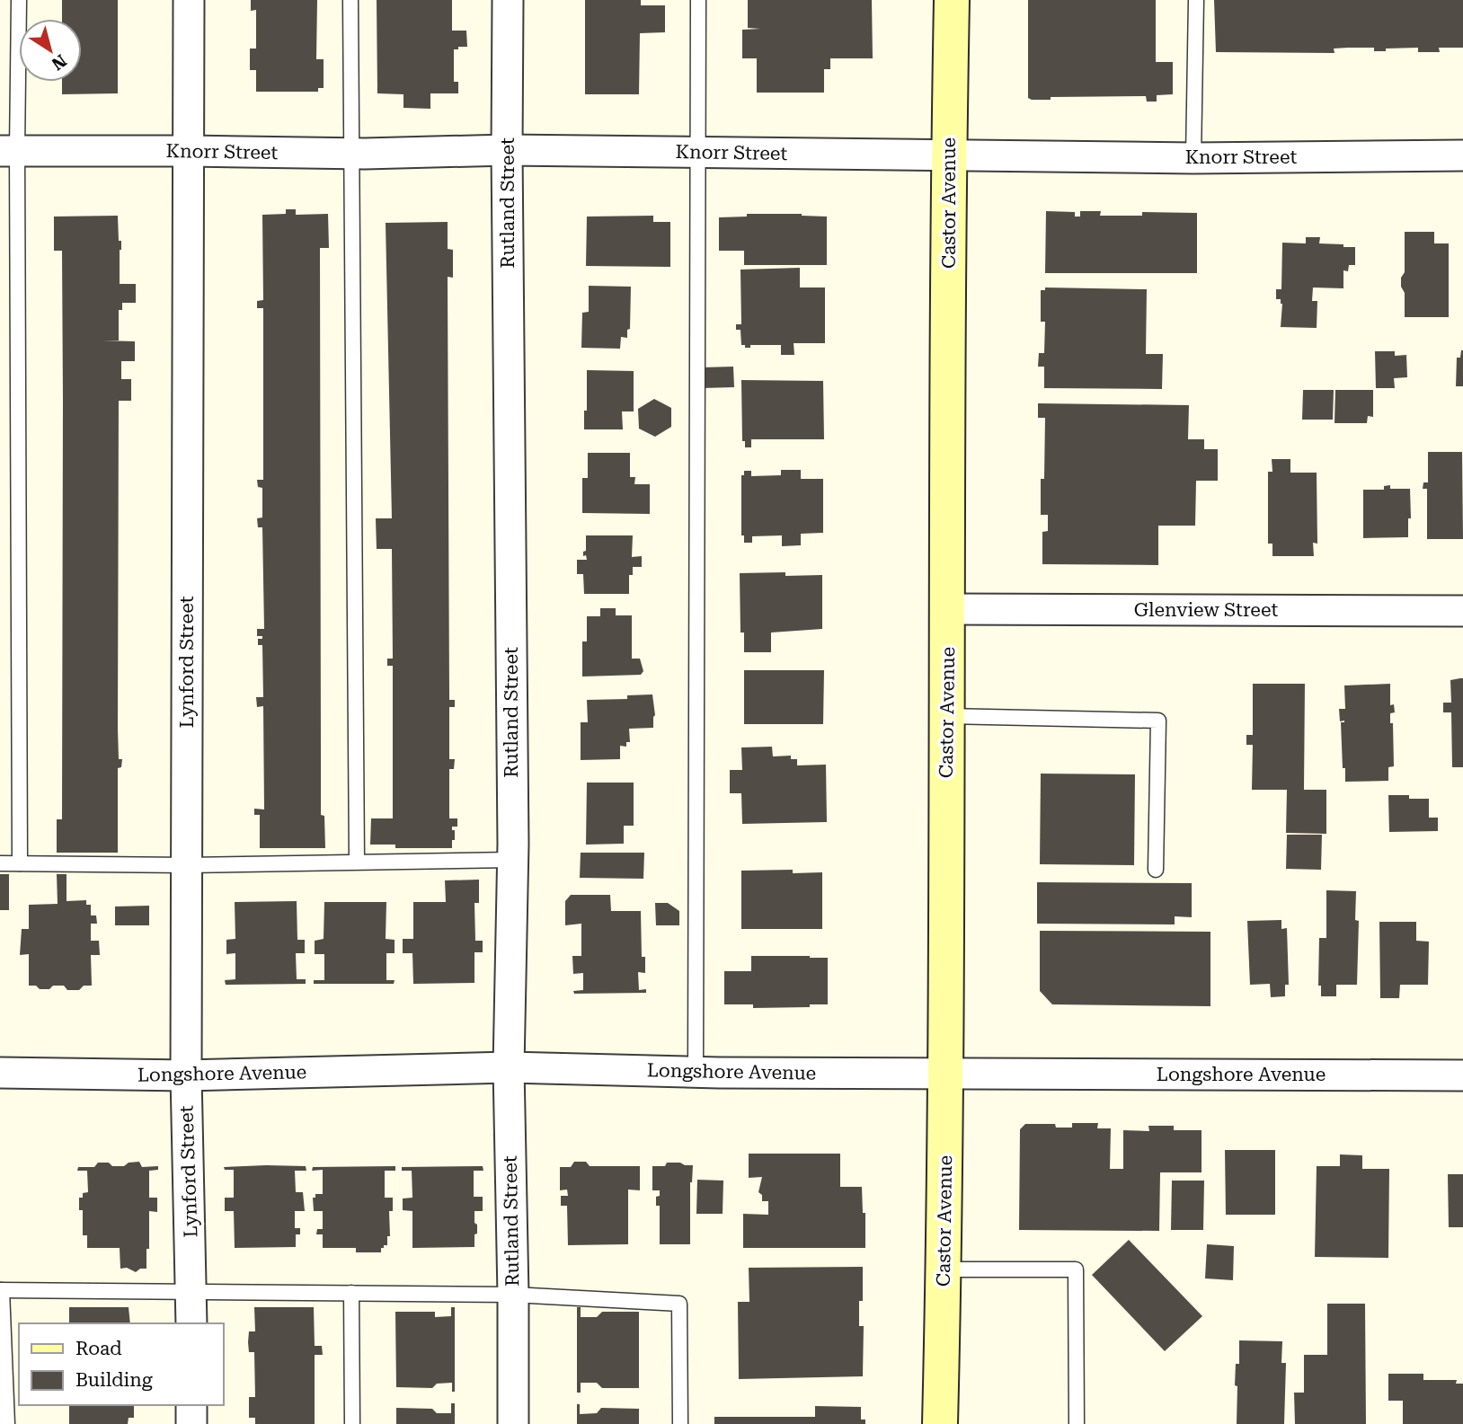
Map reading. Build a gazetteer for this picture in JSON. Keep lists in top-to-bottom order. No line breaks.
{"streets":{"main road":["Castor Avenue"],"street":["Knorr Street","Rutland Street","Glenview Street","Lynford Street","Longshore Avenue"]},"crossings":[["Knorr Street","Rutland Street"],["Knorr Street","Castor Avenue"],["Knorr Street","Lynford Street"],["Rutland Street","Longshore Avenue"],["Castor Avenue","Glenview Street"],["Castor Avenue","Longshore Avenue"],["Lynford Street","Longshore Avenue"]],"legend":["Road","Building"],"north":"bottom right"}
